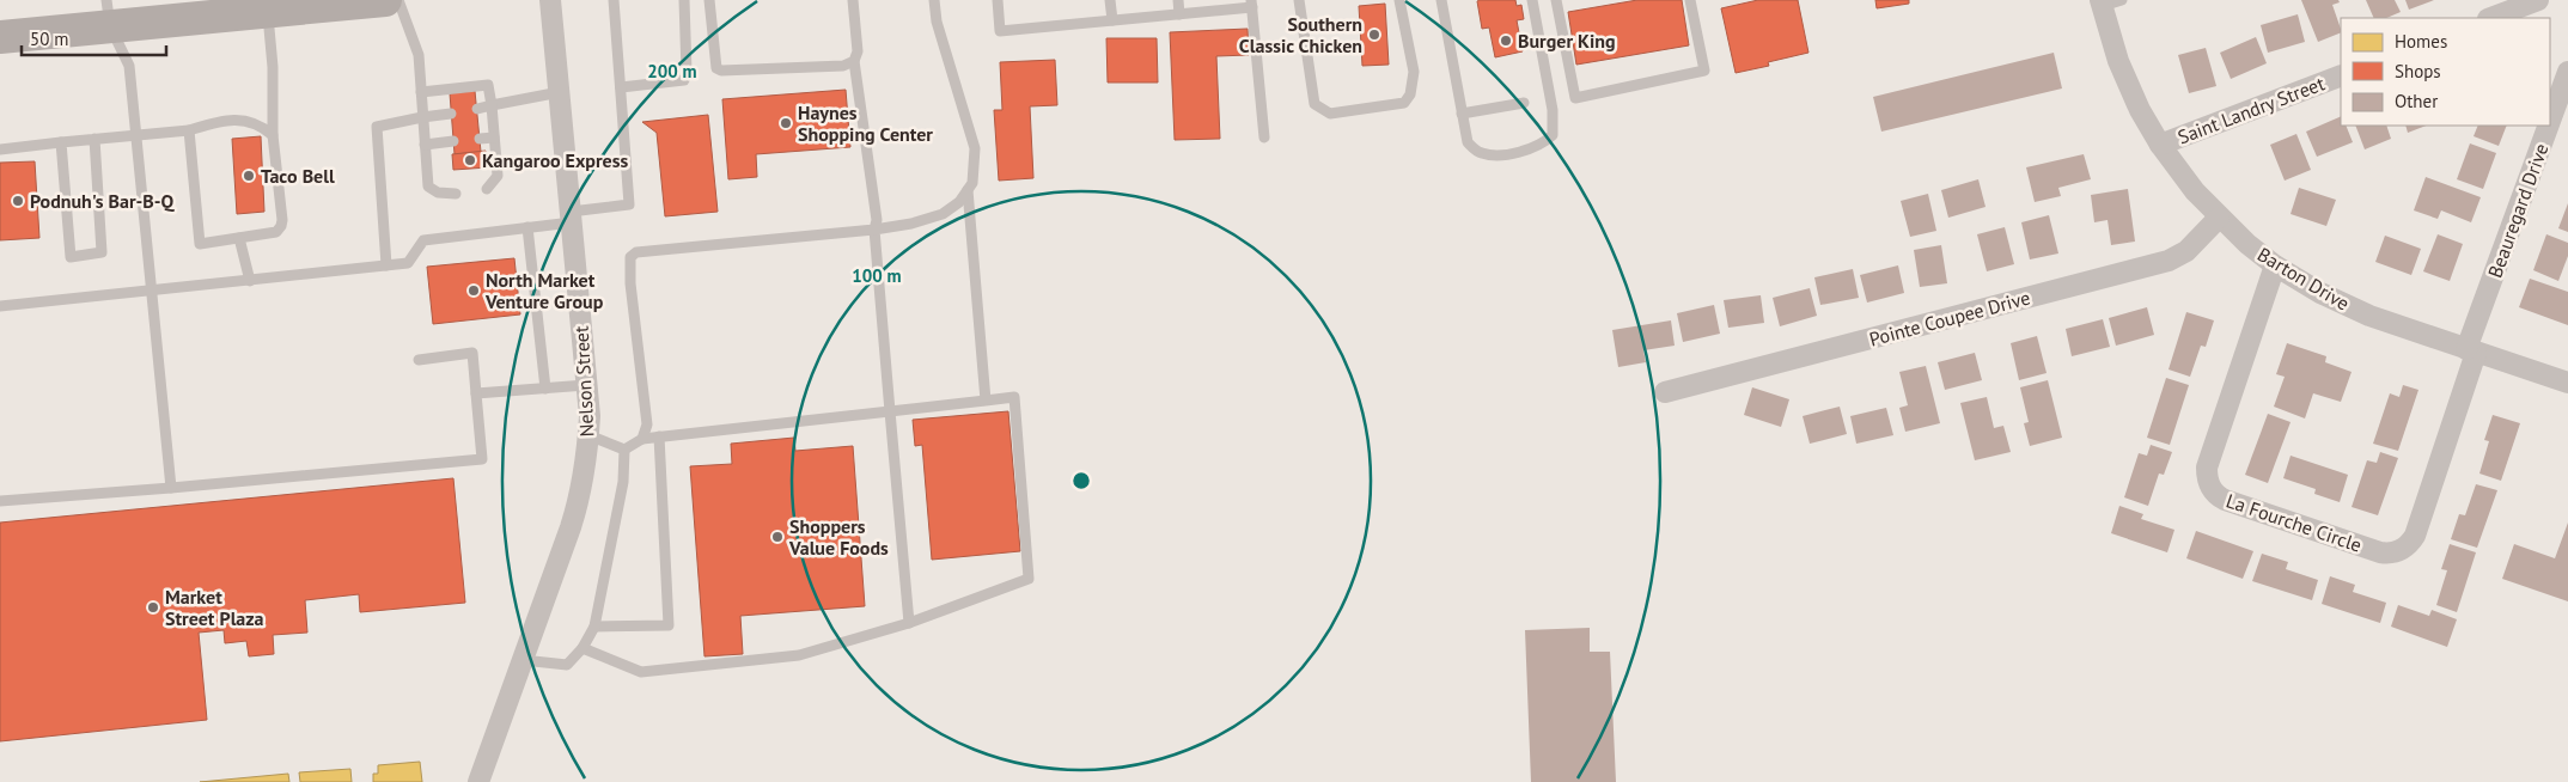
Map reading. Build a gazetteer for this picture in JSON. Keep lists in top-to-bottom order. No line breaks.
{"streets":{"street":["Saint Landry Street","Beauregard Drive","Barton Drive","Pointe Coupee Drive","Nelson Street","La Fourche Circle"]},"crossings":[["Saint Landry Street","Barton Drive"],["Beauregard Drive","Barton Drive"],["Beauregard Drive","La Fourche Circle"],["Barton Drive","Pointe Coupee Drive"],["Barton Drive","La Fourche Circle"]],"places":["Southern Classic Chicken","Burger King","Haynes Shopping Center","Kangaroo Express","Taco Bell","Podnuh's Bar-B-Q","North Market Venture Group","Shoppers Value Foods","Market Street Plaza"],"legend":["Homes","Shops","Other"],"scale_bar":"50 m","rings":["200 m","100 m"]}
